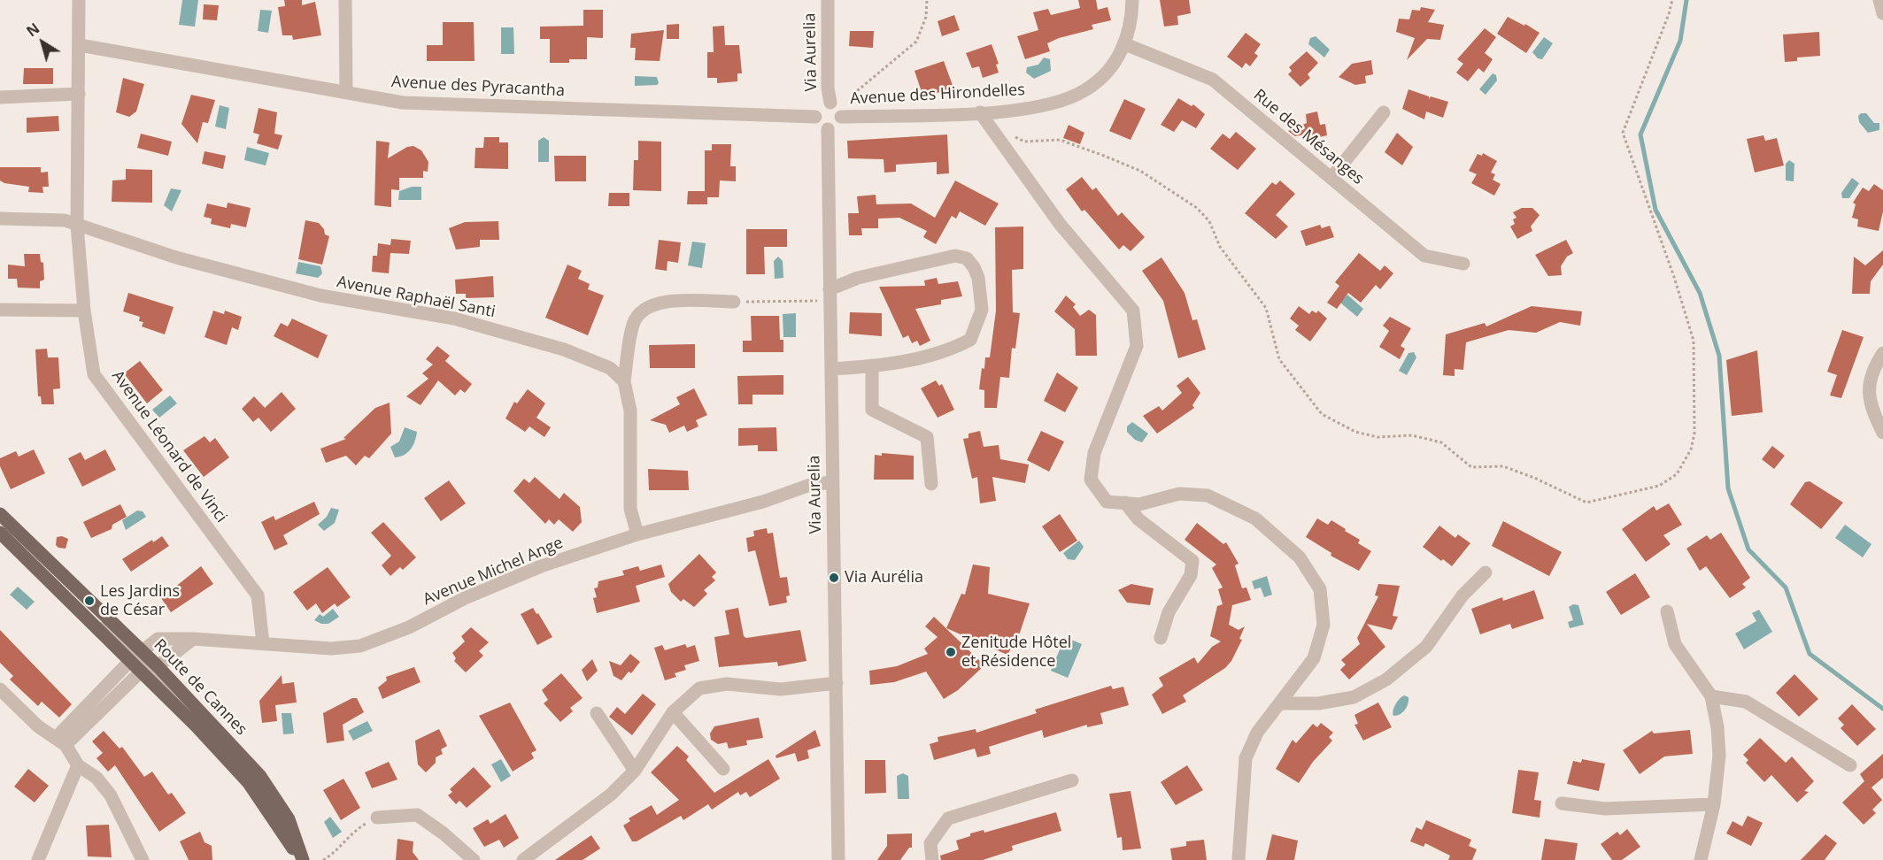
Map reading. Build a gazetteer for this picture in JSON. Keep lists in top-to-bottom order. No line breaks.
{"streets":{"main road":["Route de Cannes"],"street":["Via Aurelia","Avenue des Pyracantha","Avenue des Hirondelles","Rue des Mésanges","Avenue Raphaël Santi","Avenue Léonard de Vinci","Avenue Michel Ange"]},"crossings":[["Via Aurelia","Avenue des Pyracantha"],["Via Aurelia","Avenue des Hirondelles"],["Via Aurelia","Avenue Michel Ange"],["Avenue des Pyracantha","Avenue des Hirondelles"],["Avenue des Pyracantha","Avenue Léonard de Vinci"],["Avenue des Hirondelles","Rue des Mésanges"],["Avenue Raphaël Santi","Avenue Léonard de Vinci"],["Avenue Léonard de Vinci","Avenue Michel Ange"],["Avenue Michel Ange","Route de Cannes"]],"places":["Via Aurélia","Les Jardins de César","Zenitude Hôtel et Résidence"],"north":"top left"}
